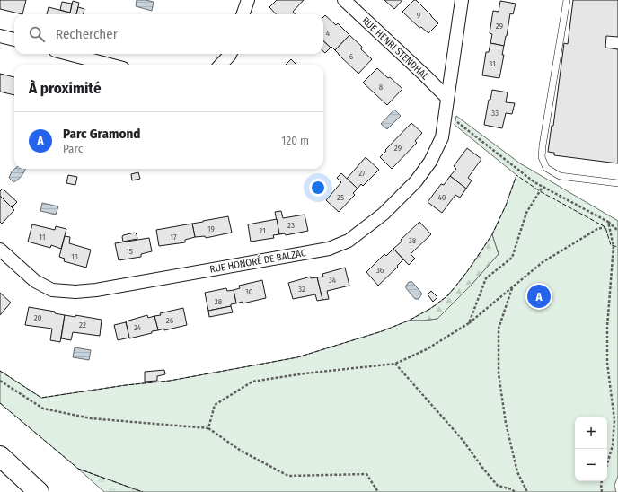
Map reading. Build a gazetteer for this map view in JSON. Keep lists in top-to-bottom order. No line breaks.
{"streets":{"street":["RUE HENRI STENDHAL","RUE HONORÉ DE BALZAC"]},"crossings":[["RUE HENRI STENDHAL","RUE HONORÉ DE BALZAC"]],"house_numbers":["9","29","4","6","31","8","33","29","27","25","40","23","19","21","11","17","38","15","13","36","34","32","30","28","20","26","22","24"],"page":{"search":"Rechercher","heading":"À proximité","list":[{"mark":"A","name":"Parc Gramond","note":"Parc","value":"120 m"}],"pins":"A","map_buttons":["+","−"]}}
